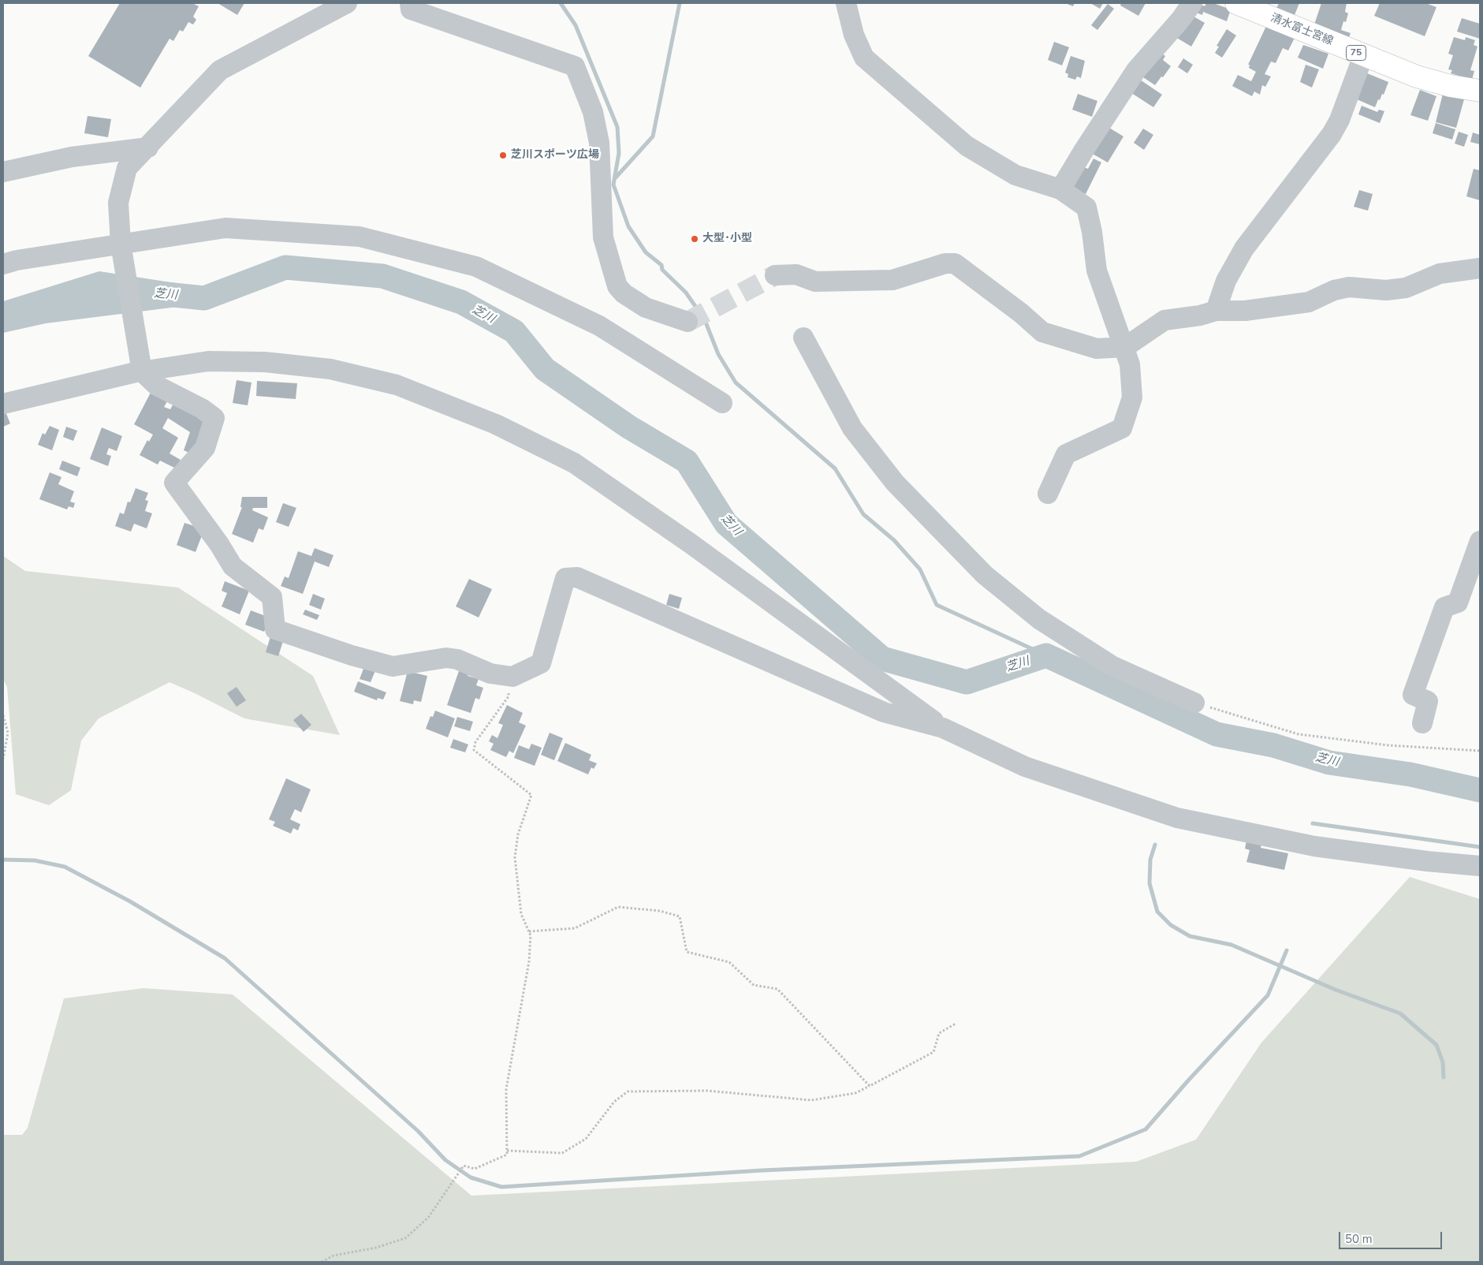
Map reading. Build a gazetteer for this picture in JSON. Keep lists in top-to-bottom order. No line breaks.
{"streets":{"main road":["清水富士宮線","75"]},"water":["芝川"],"places":["芝川スポーツ広場","大型･小型"],"scale_bar":"50 m"}
